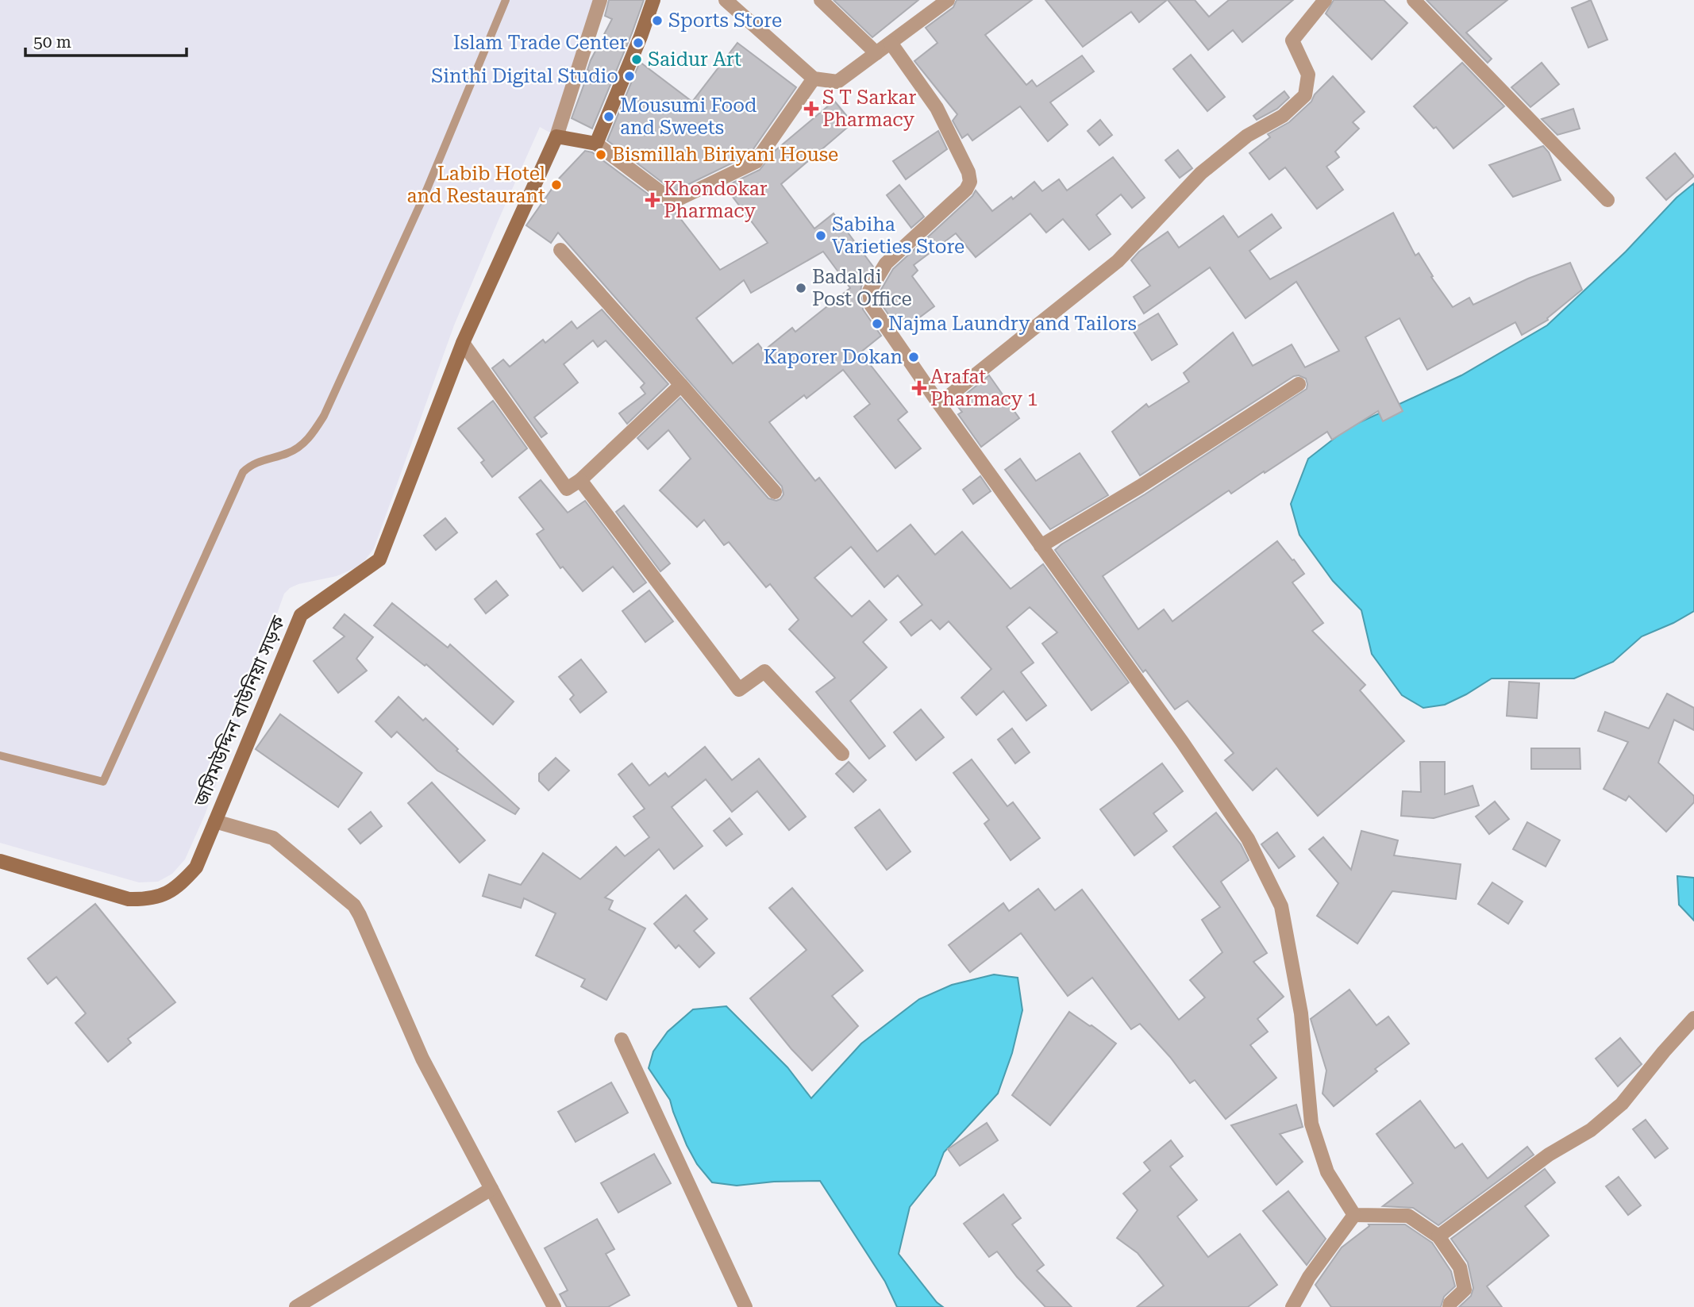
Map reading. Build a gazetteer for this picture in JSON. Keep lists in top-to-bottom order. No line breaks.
{"streets":{"street":["জসিমউদ্দিন বাউনিয়া সড়ক"]},"places":{"other":["Sports Store","Islam Trade Center","Saidur Art","Sinthi Digital Studio","Mousumi Food and Sweets","Bismillah Biriyani House","Labib Hotel and Restaurant","Sabiha Varieties Store","Badaldi Post Office","Najma Laundry and Tailors","Kaporer Dokan"],"health":["S T Sarkar Pharmacy","Khondokar Pharmacy","Arafat Pharmacy 1"]},"scale_bar":"50 m"}
